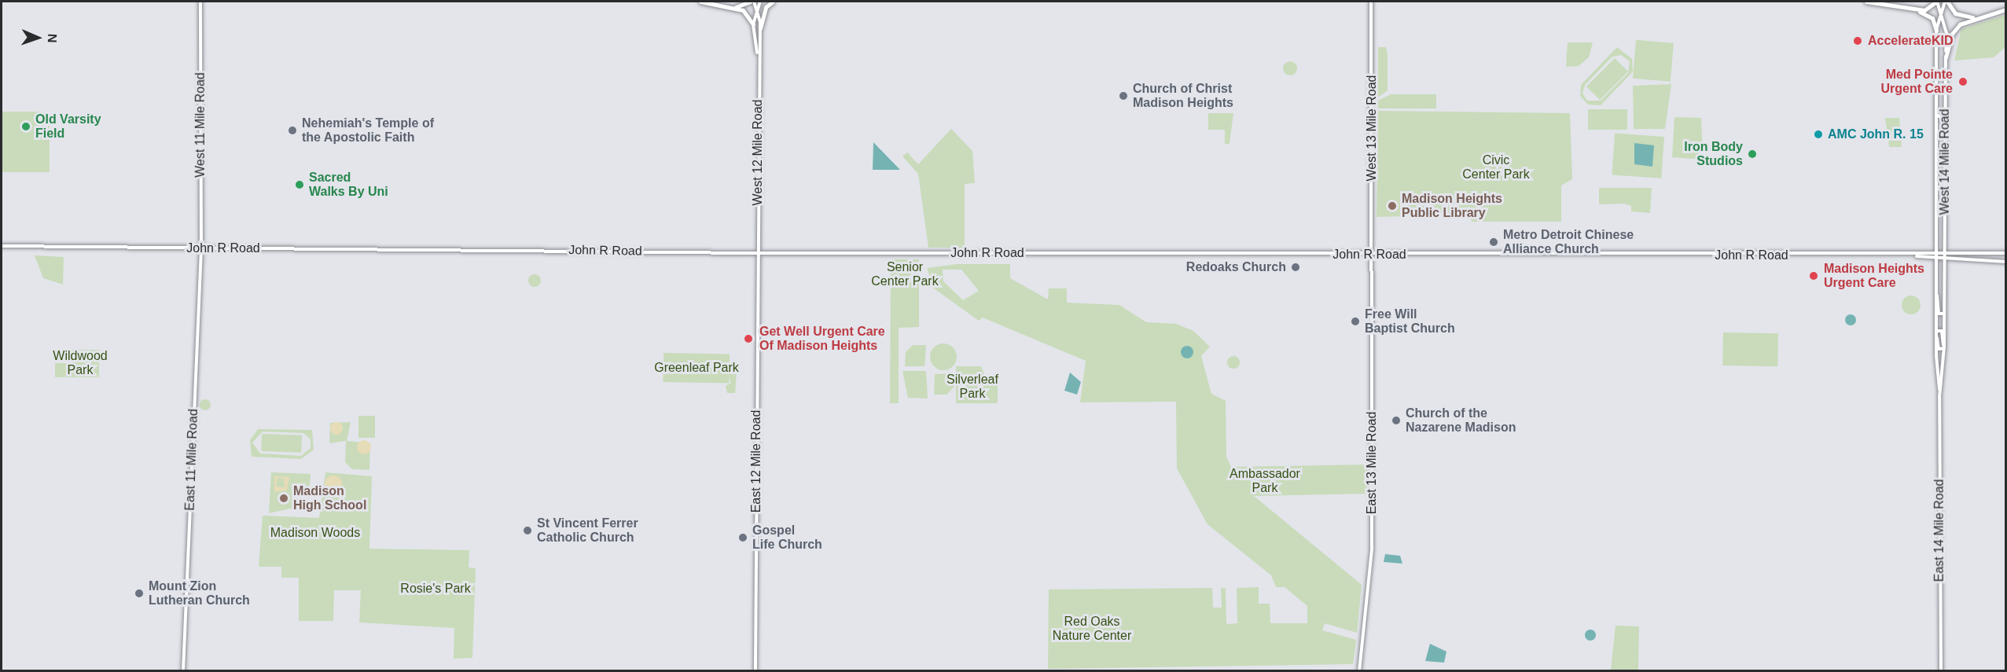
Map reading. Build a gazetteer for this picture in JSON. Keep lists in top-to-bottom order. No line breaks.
{"streets":{"main road":["West 11 Mile Road","West 13 Mile Road","West 12 Mile Road","West 14 Mile Road","John R Road","East 11 Mile Road","East 12 Mile Road","East 13 Mile Road","East 14 Mile Road"]},"crossings":[["West 11 Mile Road","John R Road"],["West 11 Mile Road","East 11 Mile Road"],["West 13 Mile Road","John R Road"],["West 13 Mile Road","East 13 Mile Road"],["West 12 Mile Road","John R Road"],["West 12 Mile Road","East 12 Mile Road"],["West 14 Mile Road","John R Road"],["West 14 Mile Road","East 14 Mile Road"],["John R Road","East 11 Mile Road"],["John R Road","East 12 Mile Road"],["John R Road","East 13 Mile Road"],["John R Road","East 14 Mile Road"]],"parks":["Civic Center Park","Senior Center Park","Wildwood Park","Greenleaf Park","Silverleaf Park","Ambassador Park","Madison Woods","Rosie's Park","Red Oaks Nature Center"],"places":["AccelerateKID","Med Pointe Urgent Care","Church of Christ Madison Heights","Old Varsity Field","Nehemiah's Temple of the Apostolic Faith","AMC John R. 15","Iron Body Studios","Sacred Walks By Uni","Madison Heights Public Library","Metro Detroit Chinese Alliance Church","Redoaks Church","Madison Heights Urgent Care","Free Will Baptist Church","Get Well Urgent Care Of Madison Heights","Church of the Nazarene Madison","Madison High School","St Vincent Ferrer Catholic Church","Gospel Life Church","Mount Zion Lutheran Church"],"north":"right"}
